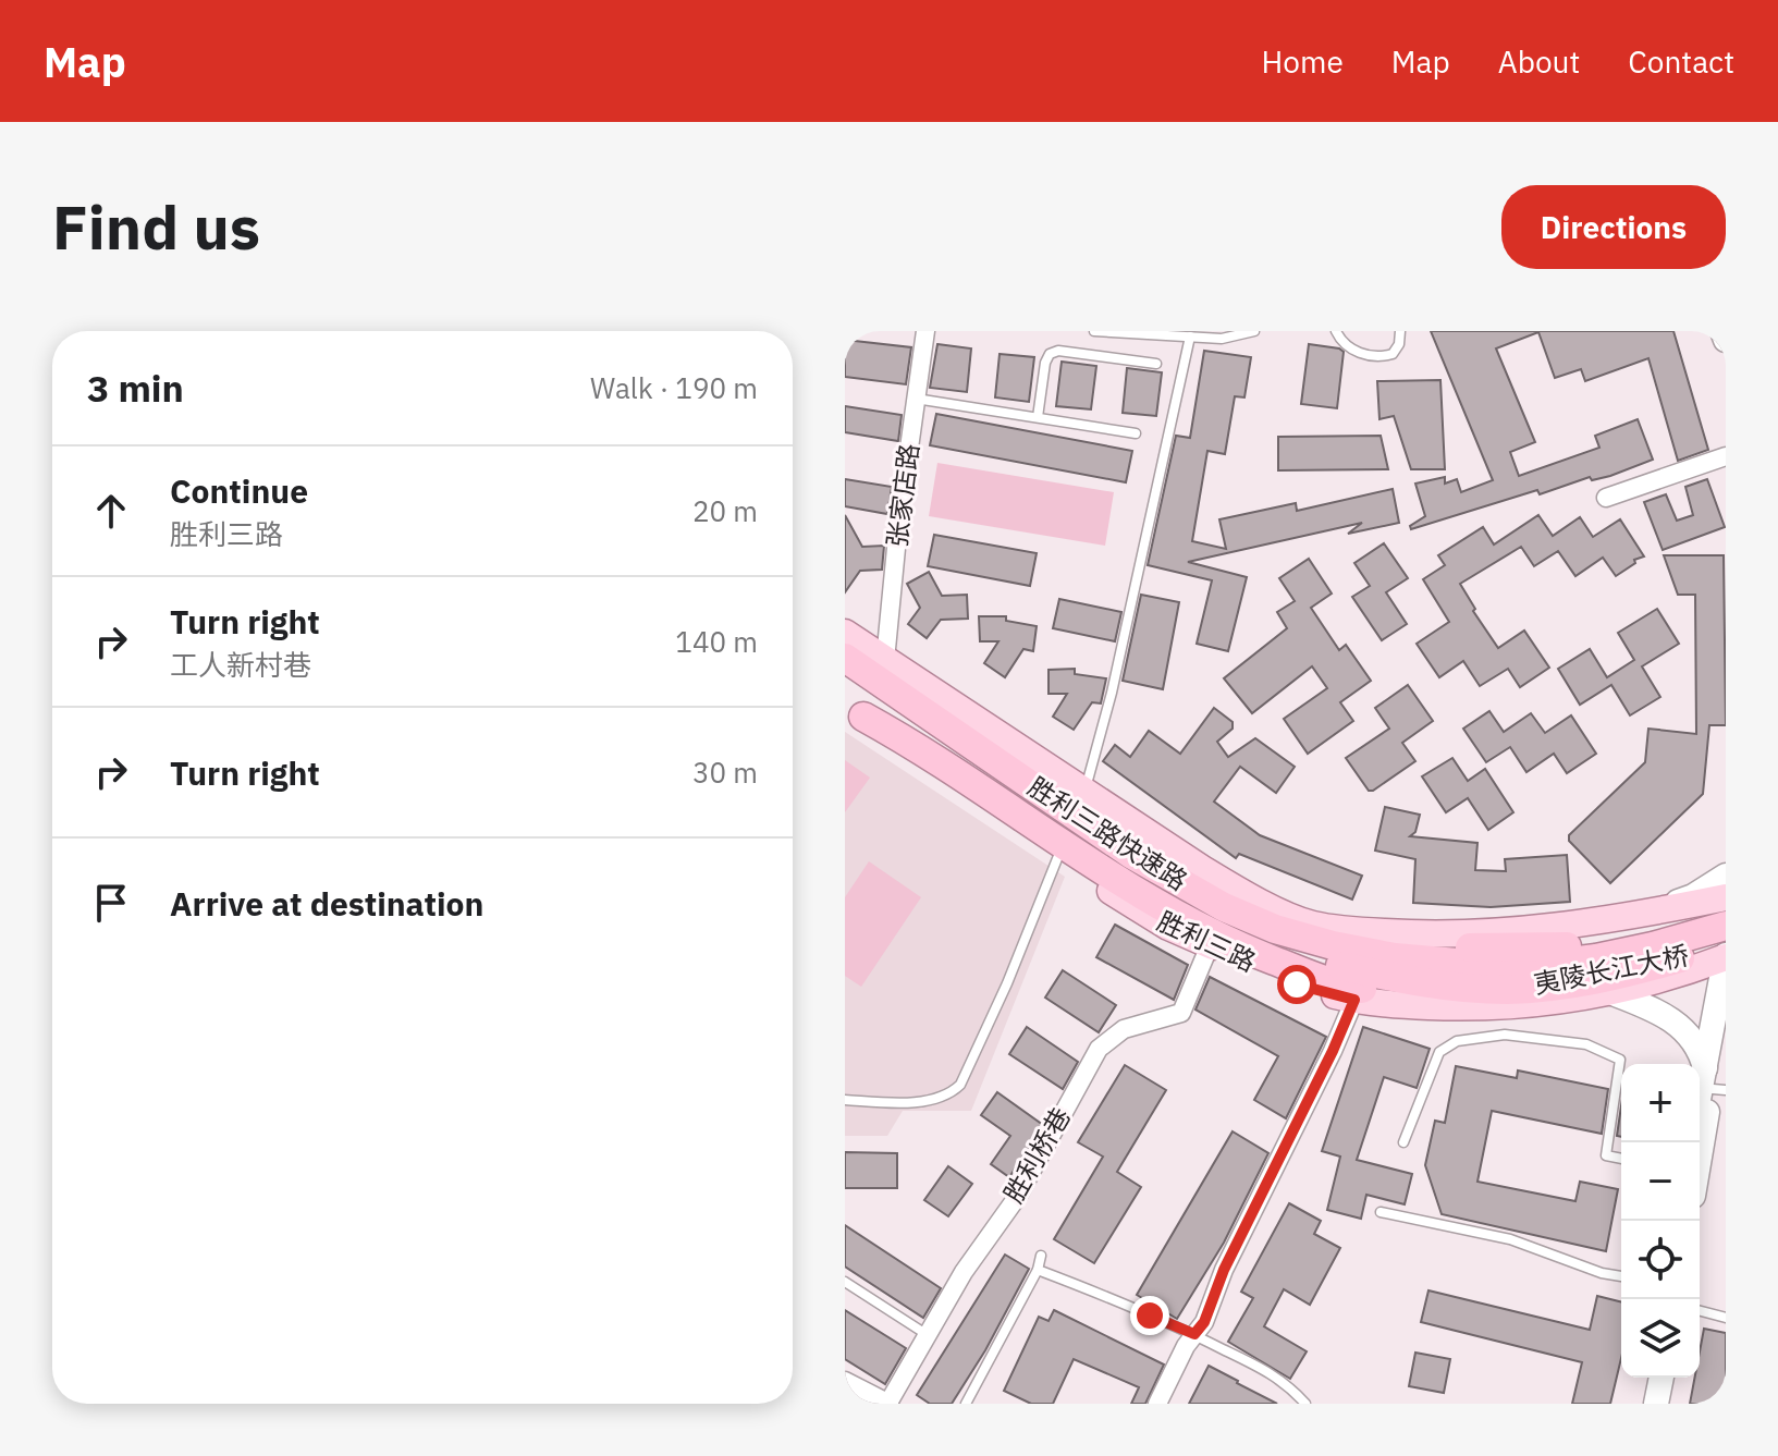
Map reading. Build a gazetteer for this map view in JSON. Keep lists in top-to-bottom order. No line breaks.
{"streets":{"highway":["胜利三路快速路","夷陵长江大桥"],"main road":["胜利三路"],"street":["张家店路","胜利桥巷"]},"crossings":[["胜利三路快速路","夷陵长江大桥"],["胜利三路","胜利桥巷"]],"page":{"header":"Map","nav":["Home","Map","About","Contact"],"buttons":"Directions","title":"Find us","heading":["3 min","Walk · 190 m"],"list":[["Continue","胜利三路","20 m"],["Turn right","工人新村巷","140 m"],["Turn right","30 m"],"Arrive at destination"],"map_buttons":["+","−"]}}
